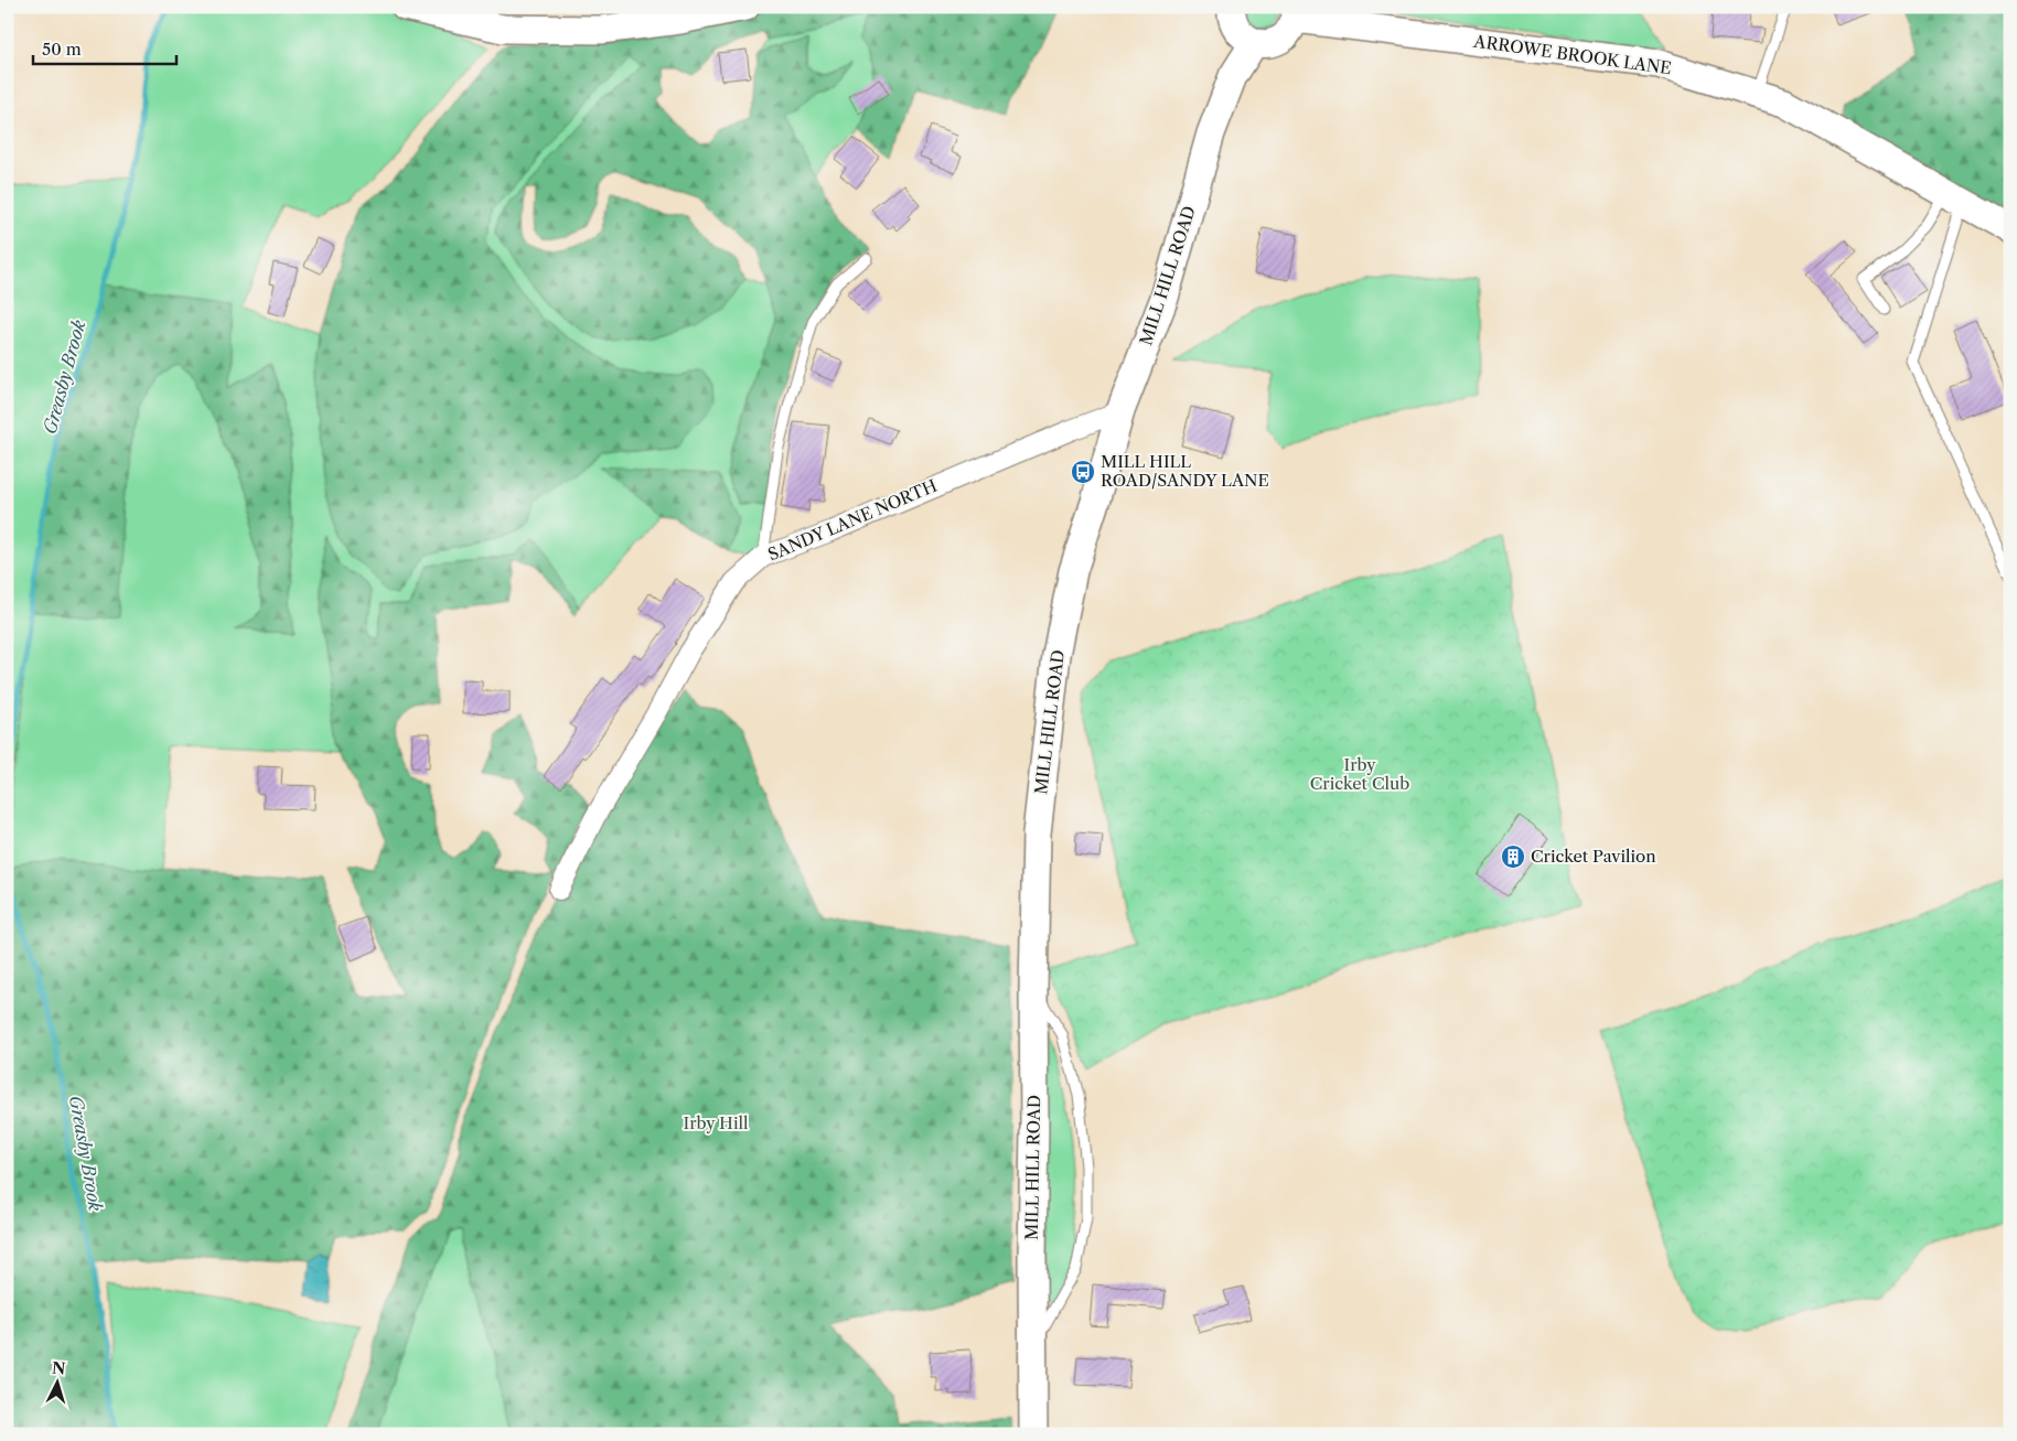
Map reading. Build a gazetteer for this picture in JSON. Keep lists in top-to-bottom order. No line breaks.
{"streets":{"street":["ARROWE BROOK LANE","MILL HILL ROAD","SANDY LANE NORTH"]},"crossings":[["MILL HILL ROAD","SANDY LANE NORTH"]],"water":["Greasby Brook"],"parks":["Irby Cricket Club","Irby Hill"],"places":{"bus stop":["MILL HILL ROAD/SANDY LANE"],"building":["Cricket Pavilion"]},"scale_bar":"50 m","north":"top"}
